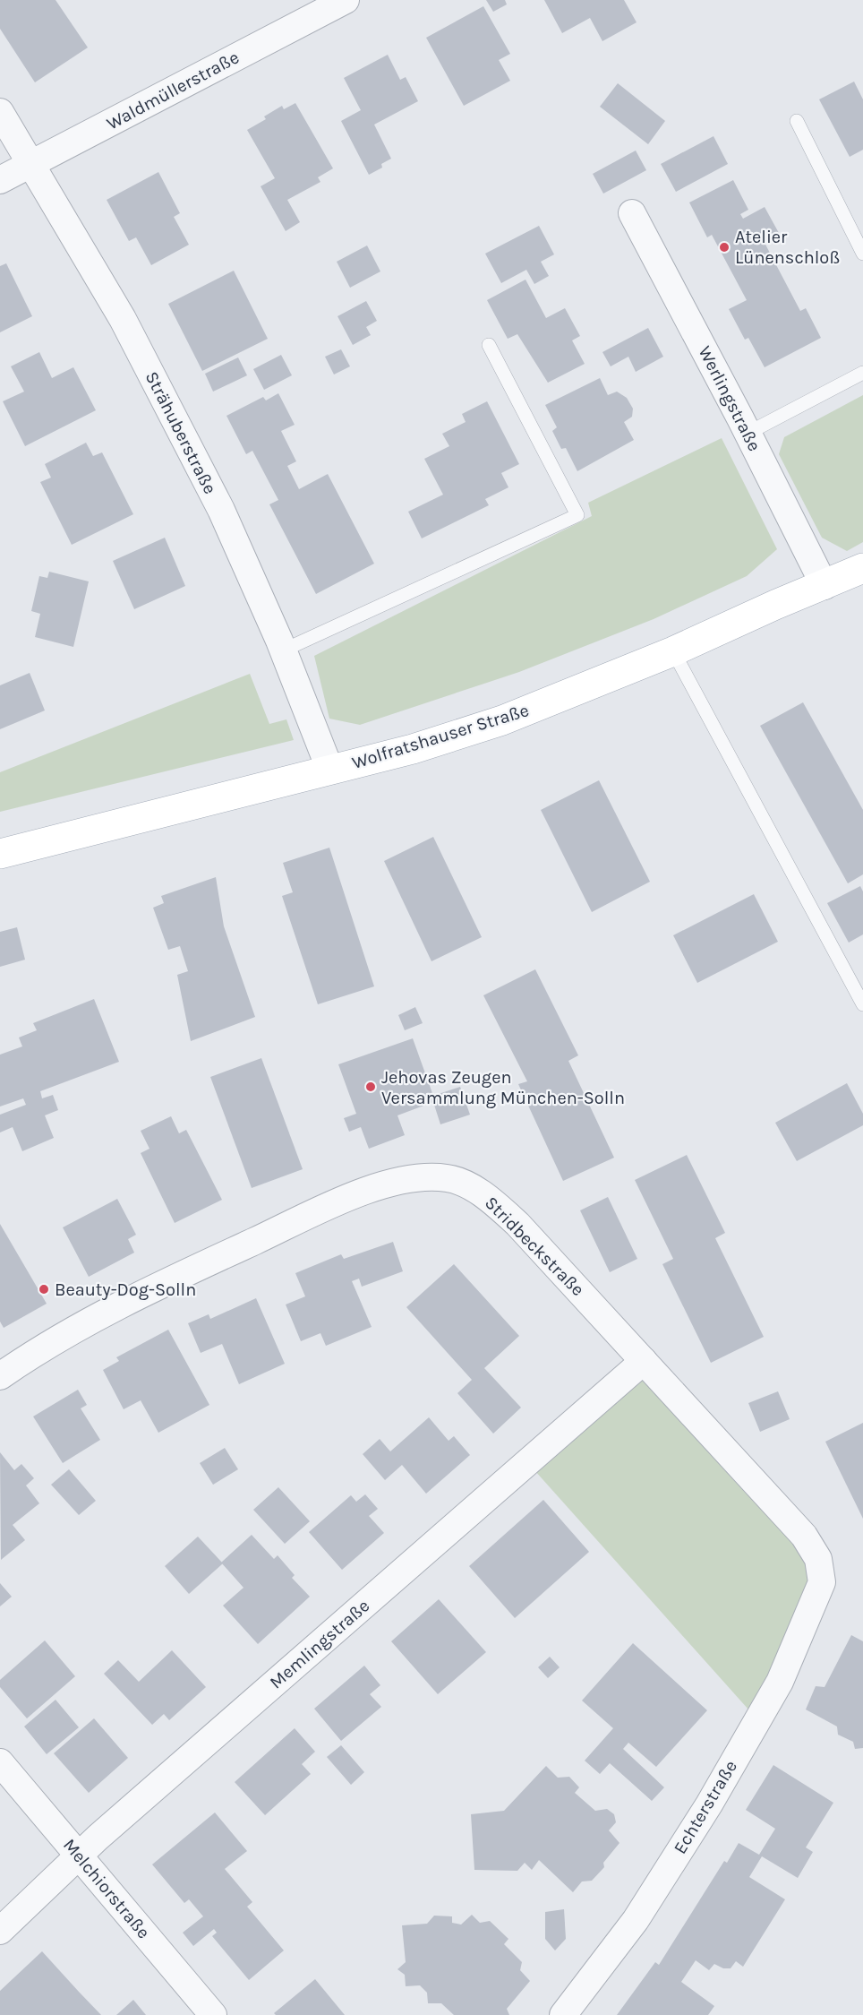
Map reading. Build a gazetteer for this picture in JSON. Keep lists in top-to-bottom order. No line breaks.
{"streets":{"main road":["Wolfratshauser Straße"],"street":["Waldmüllerstraße","Werlingstraße","Strähuberstraße","Stridbeckstraße","Memlingstraße","Echterstraße","Melchiorstraße"]},"crossings":[["Waldmüllerstraße","Strähuberstraße"],["Werlingstraße","Wolfratshauser Straße"],["Strähuberstraße","Wolfratshauser Straße"],["Stridbeckstraße","Memlingstraße"],["Stridbeckstraße","Echterstraße"],["Memlingstraße","Melchiorstraße"]],"places":["Atelier Lünenschloß","Jehovas Zeugen Versammlung München-Solln","Beauty-Dog-Solln"]}
